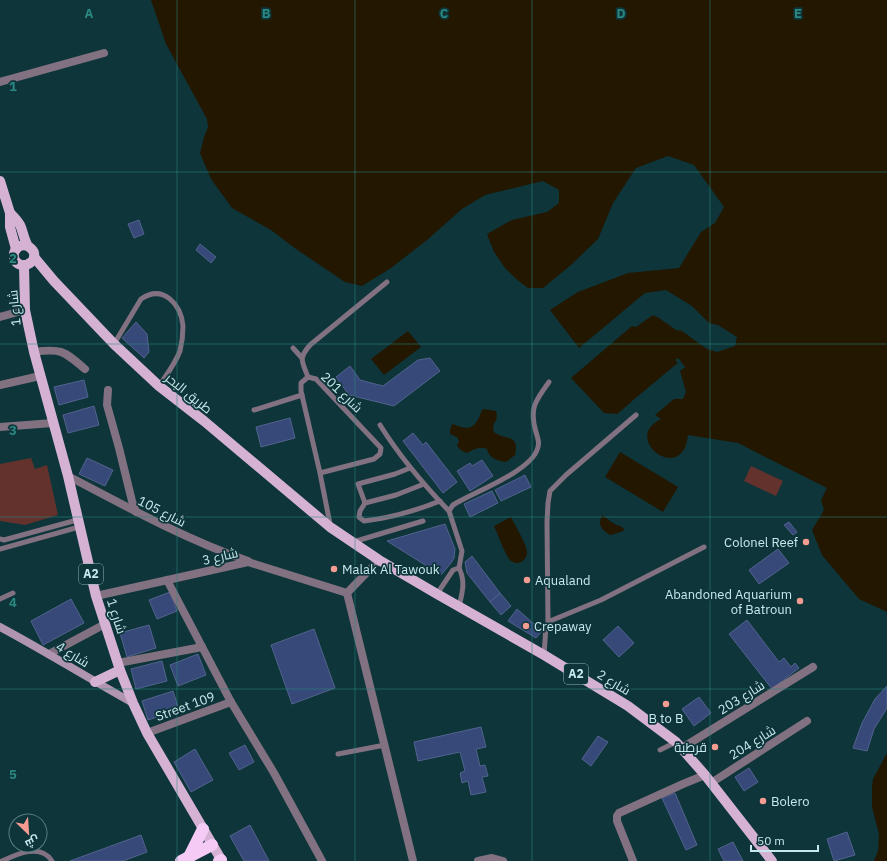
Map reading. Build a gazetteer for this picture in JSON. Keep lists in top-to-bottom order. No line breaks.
{"streets":{"main road":["شارع 1","طريق البحر","A2","شارع 4","شارع 2"],"street":["شارع 105","شارع 3","شارع 203","Street 109","شارع 204"],"lane":["شارع 201"]},"crossings":[["شارع 1","طريق البحر"],["شارع 1","شارع 105"],["شارع 1","شارع 3"],["شارع 1","A2"],["شارع 1","شارع 4"],["شارع 1","Street 109"],["شارع 201","طريق البحر"],["طريق البحر","A2"],["طريق البحر","شارع 2"],["شارع 105","شارع 3"],["شارع 2","شارع 203"],["شارع 2","شارع 204"]],"places":["Colonel Reef","Malak Al Tawouk","Aqualand","Abandoned Aquarium of Batroun","Crepaway","B to B","قرطبة","Bolero"],"scale_bar":"50 m","north":"bottom right","grid":{"columns":["A","B","C","D","E"],"rows":["1","2","3","4","5"]}}
